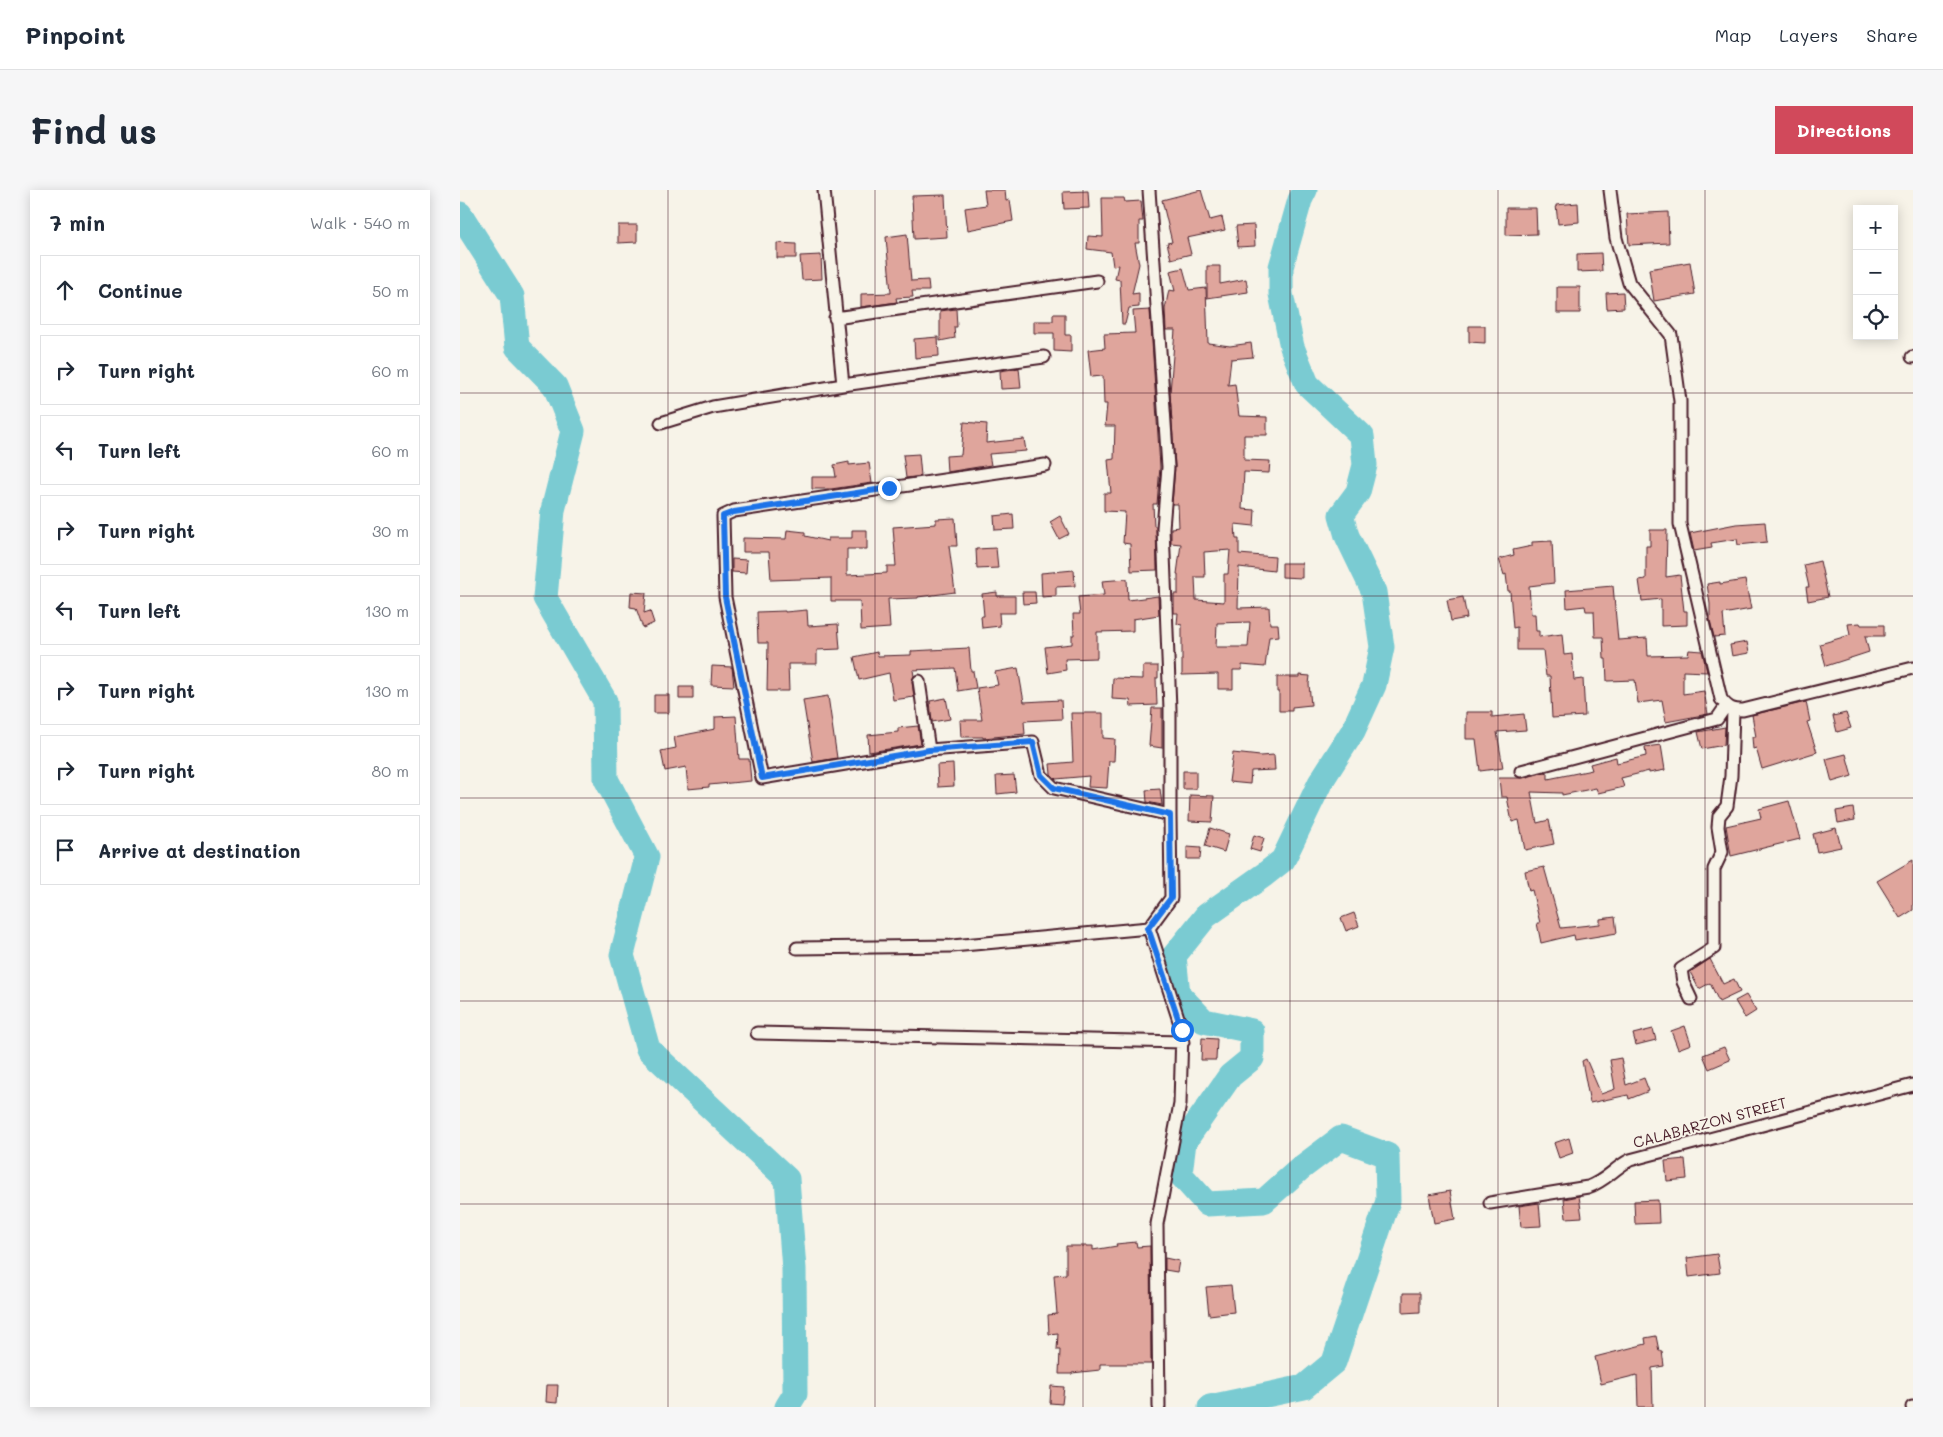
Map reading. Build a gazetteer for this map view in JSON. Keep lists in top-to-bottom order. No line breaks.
{"streets":{"street":["CALABARZON STREET"]},"page":{"header":"Pinpoint","nav":["Map","Layers","Share"],"buttons":"Directions","title":"Find us","heading":["7 min","Walk · 540 m"],"map_buttons":["+","−"],"list":[["Continue","50 m"],["Turn right","60 m"],["Turn left","60 m"],["Turn right","30 m"],["Turn left","130 m"],["Turn right","130 m"],["Turn right","80 m"],"Arrive at destination"]}}
